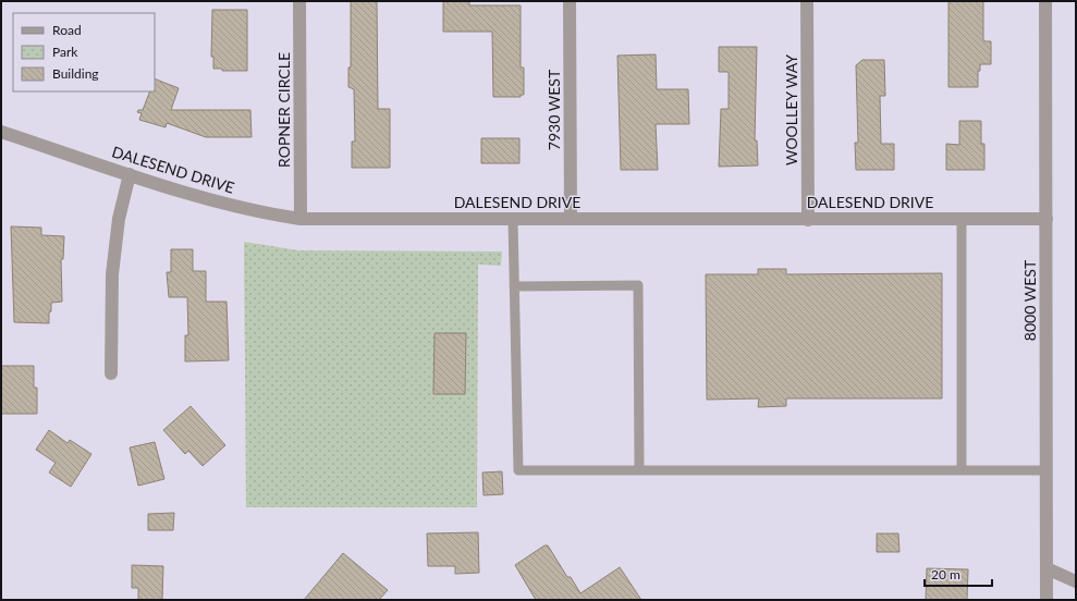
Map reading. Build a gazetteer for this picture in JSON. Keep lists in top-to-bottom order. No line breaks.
{"streets":{"street":["ROPNER CIRCLE","7930 WEST","WOOLLEY WAY","DALESEND DRIVE","8000 WEST"]},"crossings":[["ROPNER CIRCLE","DALESEND DRIVE"],["7930 WEST","DALESEND DRIVE"],["WOOLLEY WAY","DALESEND DRIVE"],["DALESEND DRIVE","8000 WEST"]],"legend":["Road","Park","Building"],"scale_bar":"20 m"}
